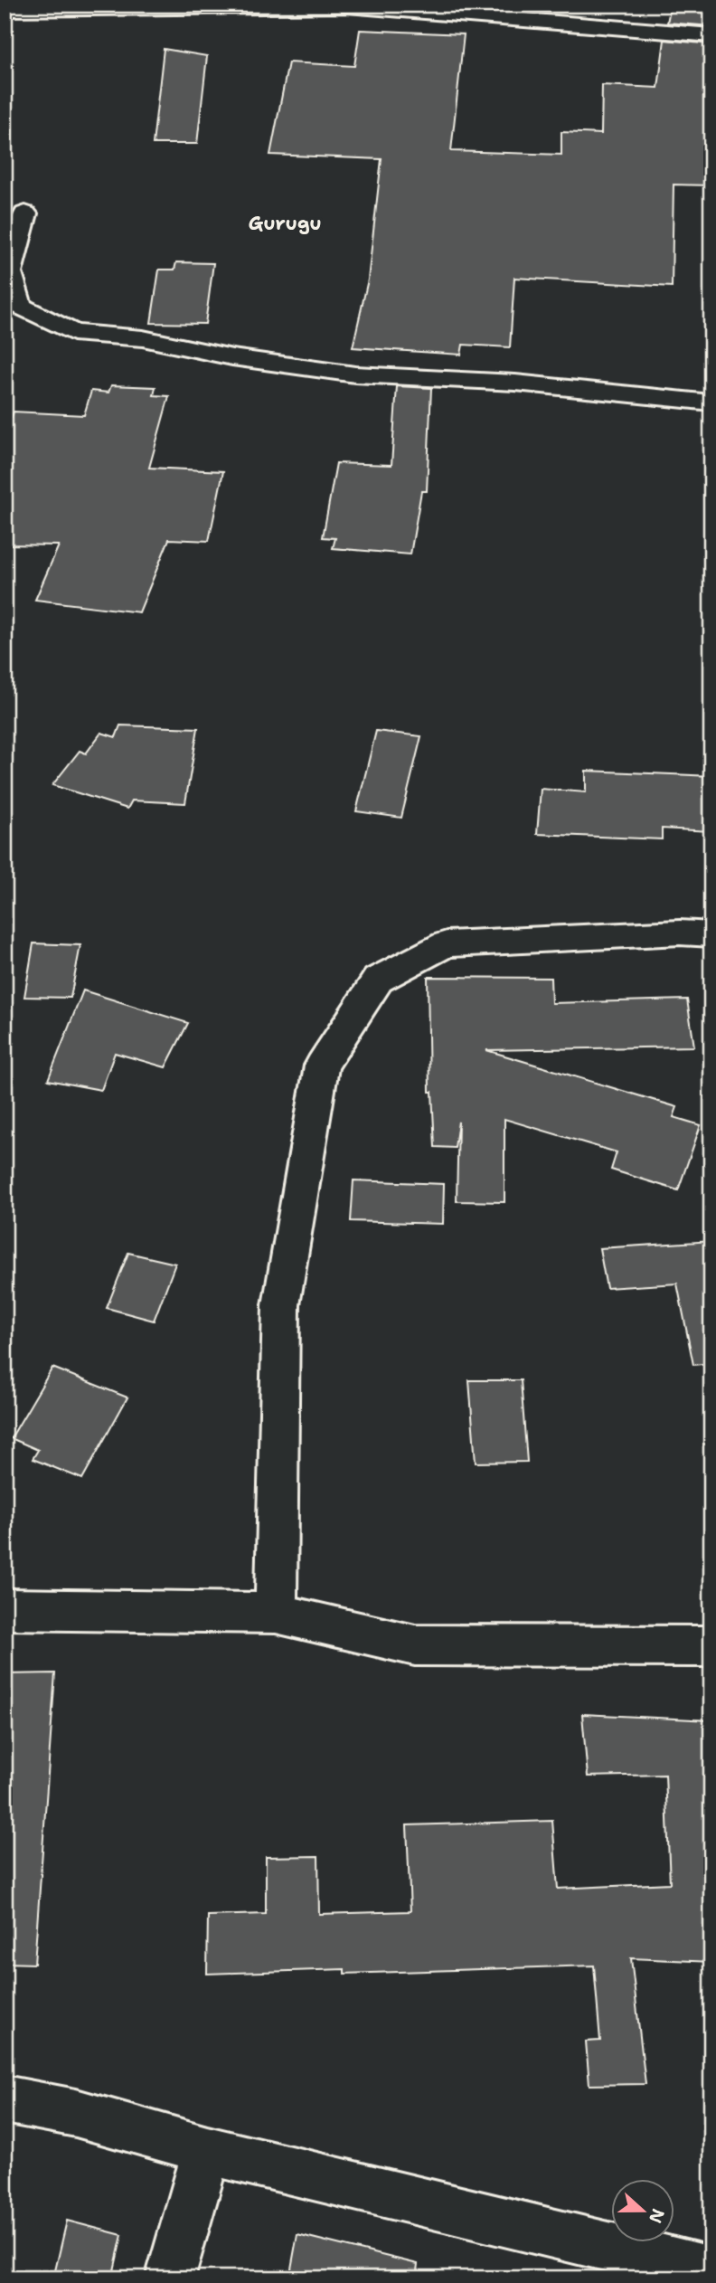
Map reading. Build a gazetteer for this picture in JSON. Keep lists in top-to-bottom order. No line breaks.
{"districts":["Gurugu"],"north":"right"}
